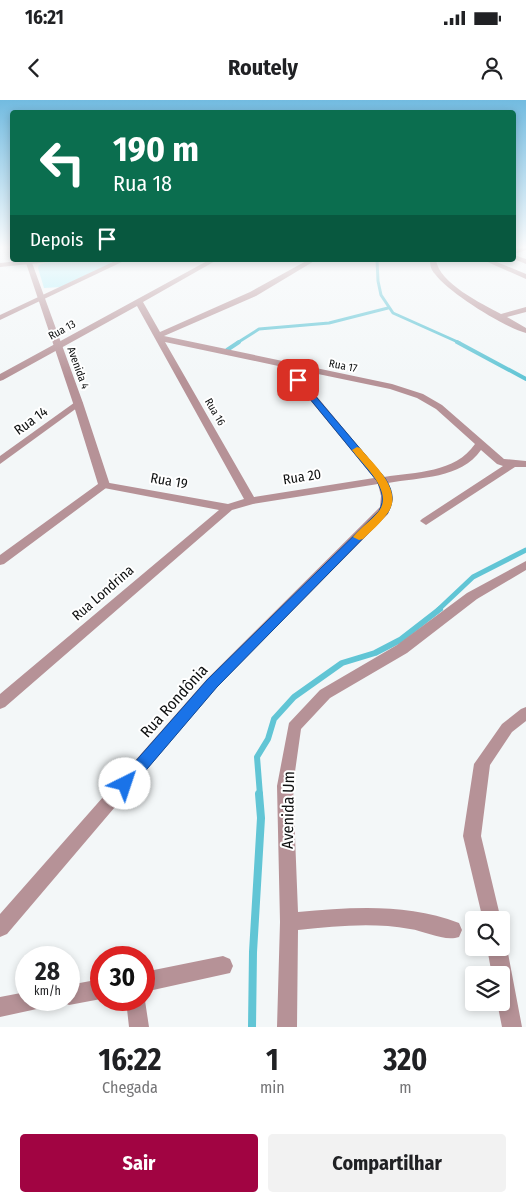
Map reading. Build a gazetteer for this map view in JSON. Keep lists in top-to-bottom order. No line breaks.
{"streets":{"street":["Rua 13","Rua 17","Avenida 4","Rua 16","Rua 14","Rua 20","Rua 19","Rua Londrina","Rua Rondônia","Avenida Um"]},"crossings":[["Rua 13","Avenida 4"],["Rua 13","Rua 16"],["Rua 17","Rua 16"],["Rua 17","Rua 20"],["Avenida 4","Rua 14"],["Avenida 4","Rua 19"],["Rua 16","Rua 20"],["Rua 20","Rua 19"],["Rua 20","Rua Londrina"],["Rua 20","Rua Rondônia"],["Rua 19","Rua Londrina"]],"page":{"status":"16:21","header":"Routely","turn":["190 m","Rua 18"],"then":"Depois","speed":"28 km/h","limit":"30","eta":["16:22","Chegada","1","min","320","m"],"buttons":["Sair","Compartilhar"]}}
